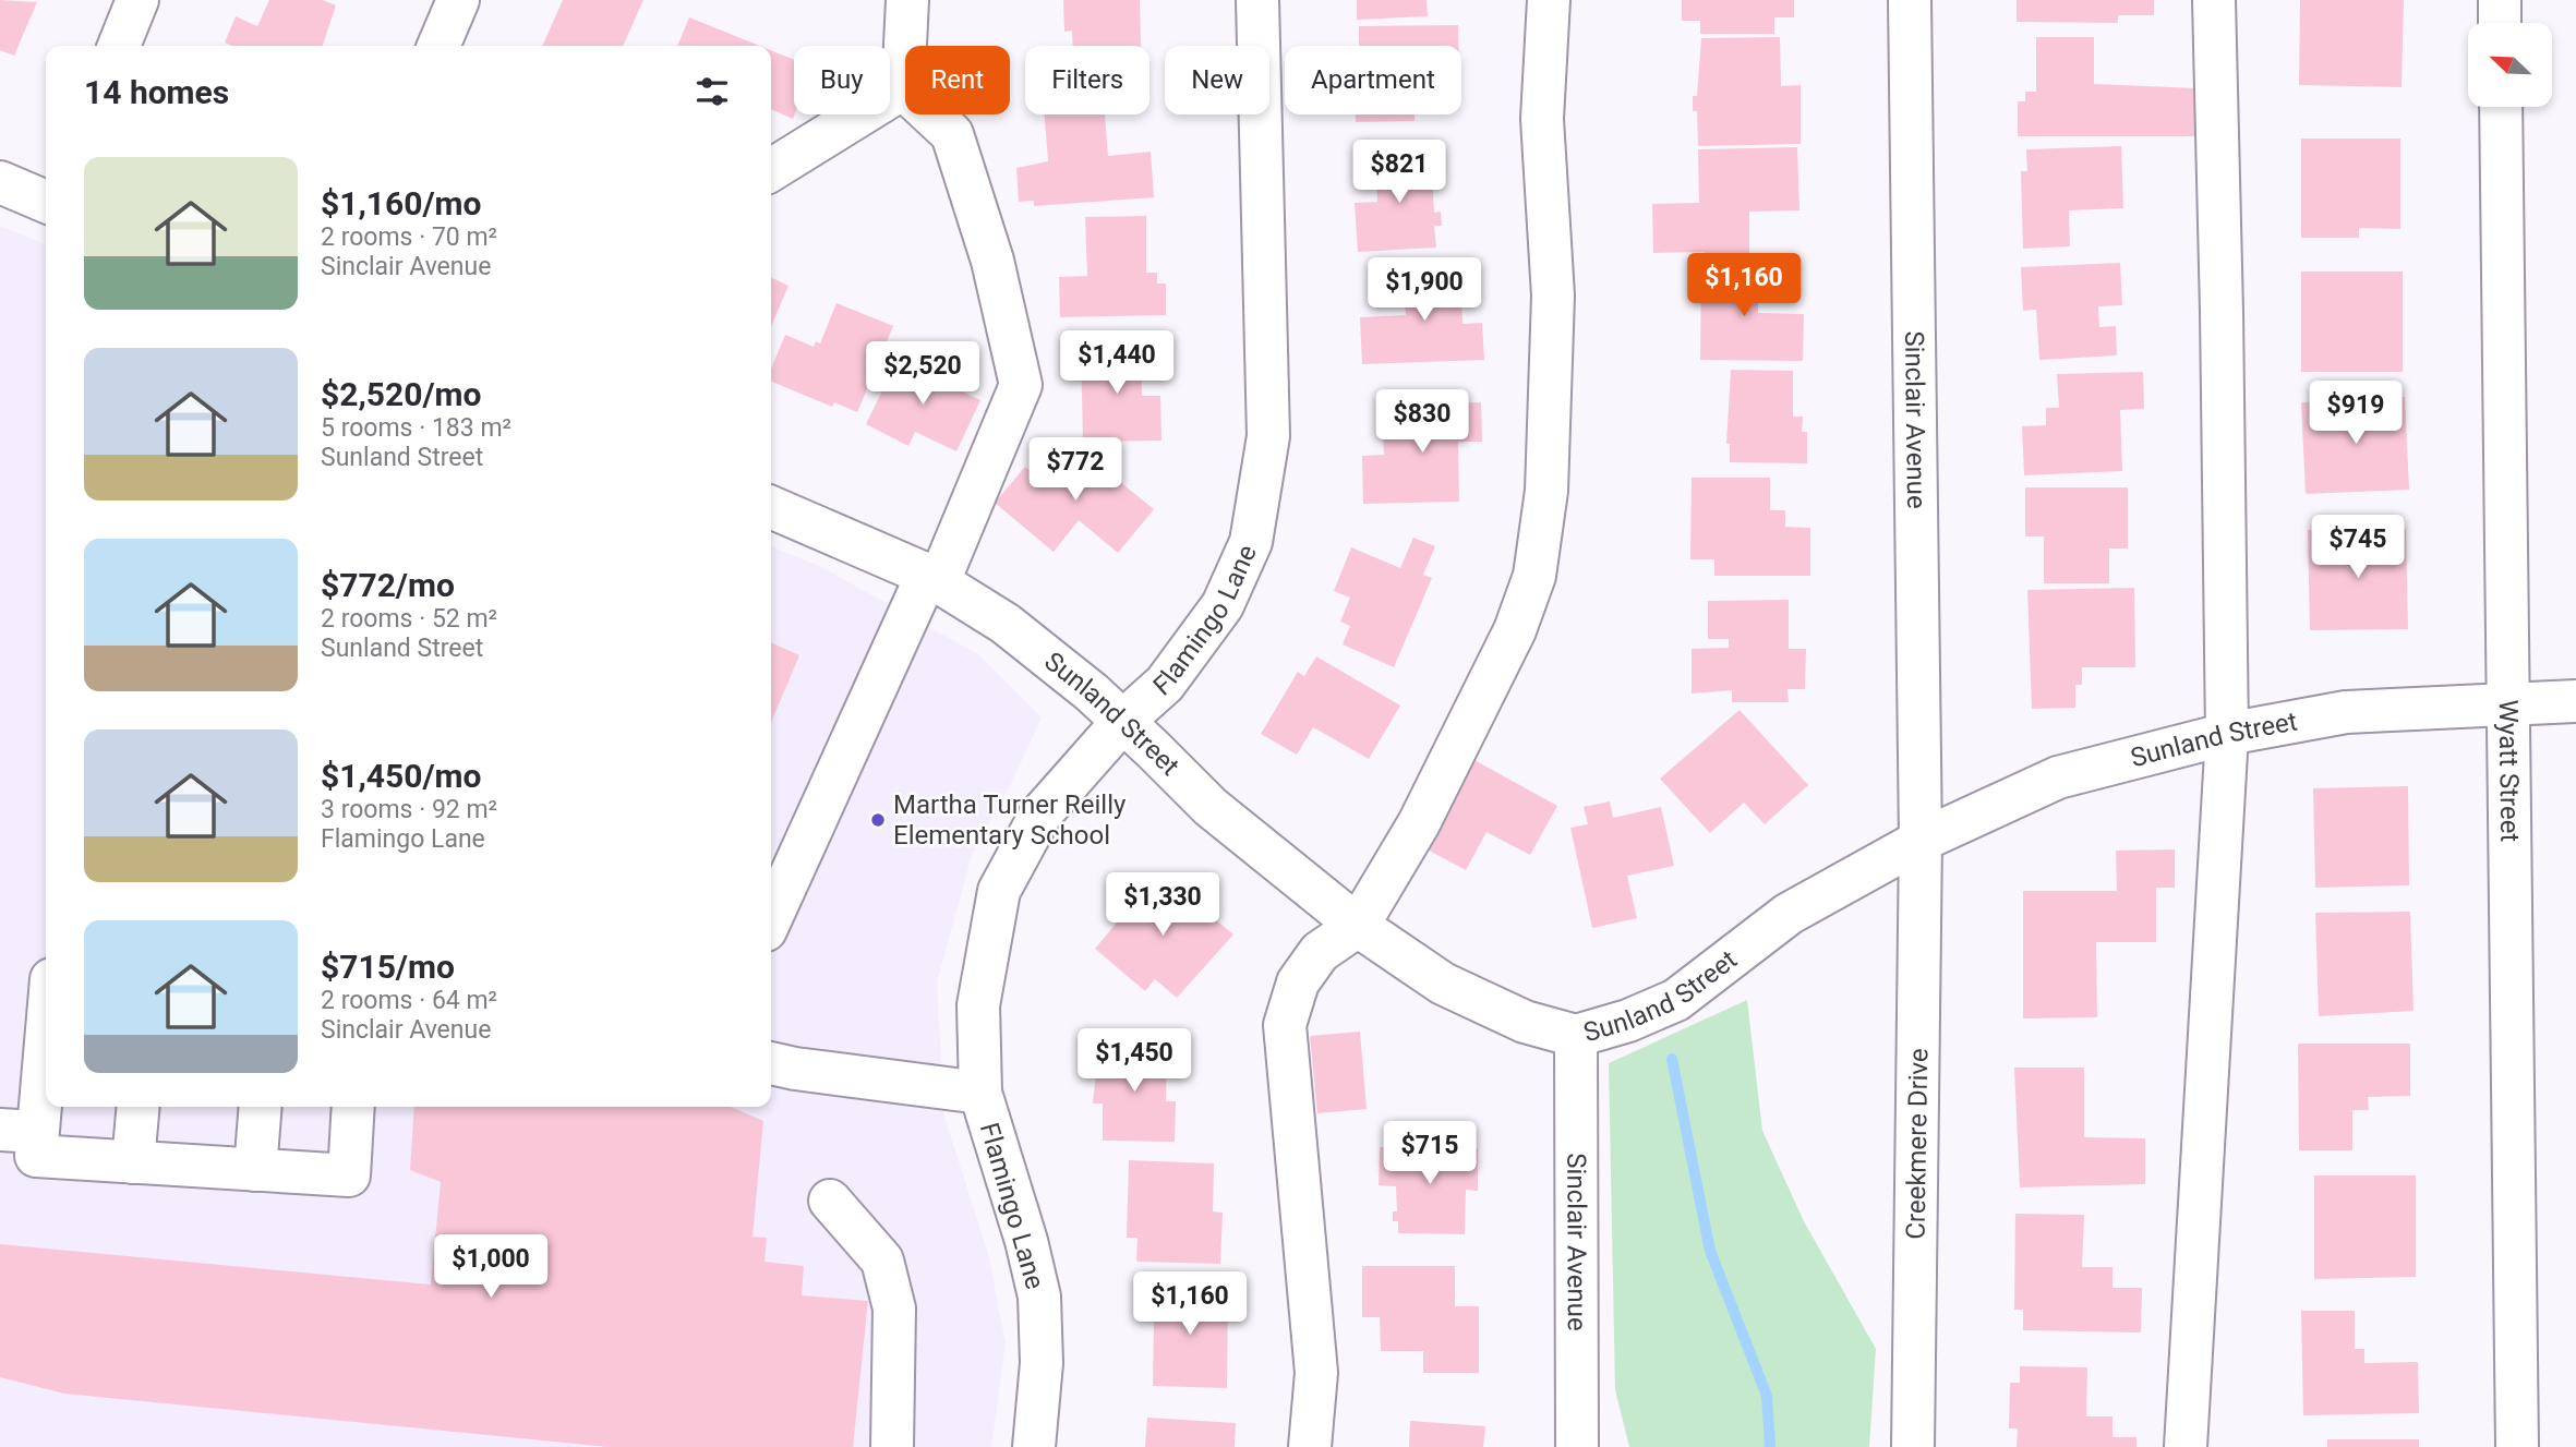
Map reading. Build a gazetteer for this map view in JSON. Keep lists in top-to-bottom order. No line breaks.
{"streets":{"street":["Sinclair Avenue","Flamingo Lane","Sunland Street","Wyatt Street","Creekmere Drive"]},"crossings":[["Sinclair Avenue","Sunland Street"],["Sinclair Avenue","Creekmere Drive"],["Flamingo Lane","Sunland Street"],["Sunland Street","Wyatt Street"],["Sunland Street","Creekmere Drive"]],"places":["Martha Turner Reilly Elementary School"],"north":"top left","page":{"chip":["Buy","Rent","Filters","New","Apartment"],"heading":"14 homes","list":[{"name":"$1,160/mo","note":"2 rooms · 70 m² · Sinclair Avenue"},{"name":"$2,520/mo","note":"5 rooms · 183 m² · Sunland Street"},{"name":"$772/mo","note":"2 rooms · 52 m² · Sunland Street"},{"name":"$1,450/mo","note":"3 rooms · 92 m² · Flamingo Lane"},{"name":"$715/mo","note":"2 rooms · 64 m² · Sinclair Avenue"}],"price":["$821","$1,160","$1,900","$1,440","$2,520","$919","$830","$772","$745","$1,330","$1,450","$715","$1,000","$1,160"]}}
